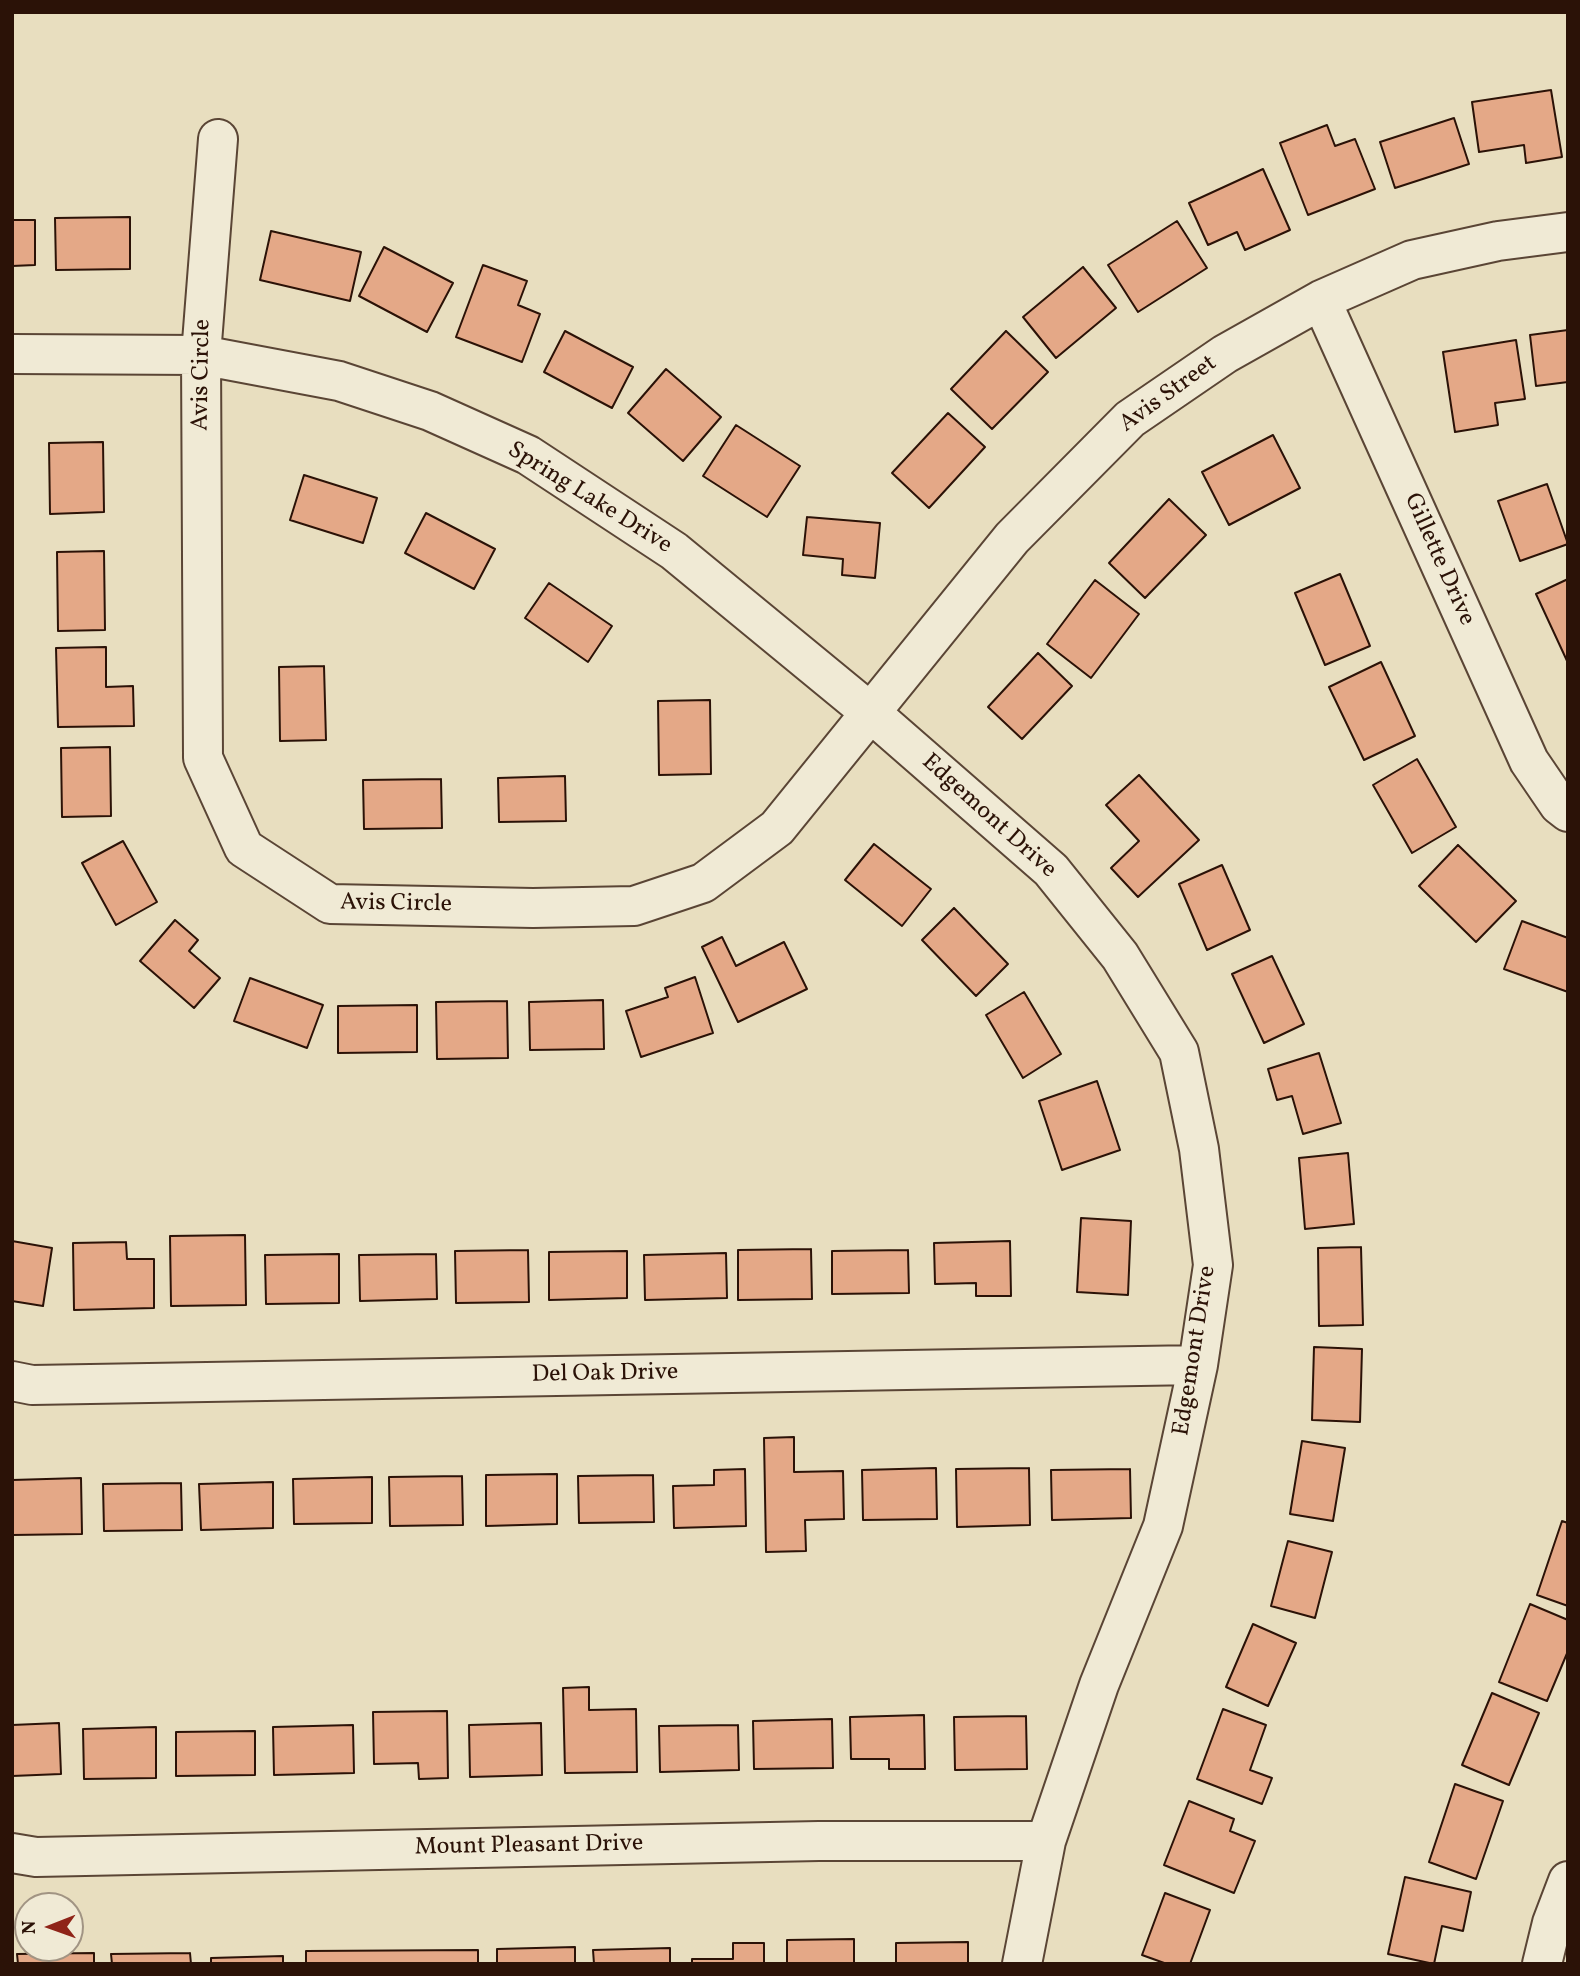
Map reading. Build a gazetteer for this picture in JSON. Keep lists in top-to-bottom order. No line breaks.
{"streets":{"street":["Avis Circle","Avis Street","Spring Lake Drive","Gillette Drive","Edgemont Drive","Del Oak Drive","Mount Pleasant Drive"]},"crossings":[["Avis Circle","Avis Street"],["Avis Circle","Spring Lake Drive"],["Avis Circle","Edgemont Drive"],["Avis Street","Spring Lake Drive"],["Avis Street","Gillette Drive"],["Avis Street","Edgemont Drive"],["Spring Lake Drive","Edgemont Drive"],["Edgemont Drive","Del Oak Drive"],["Edgemont Drive","Mount Pleasant Drive"]],"north":"left"}
